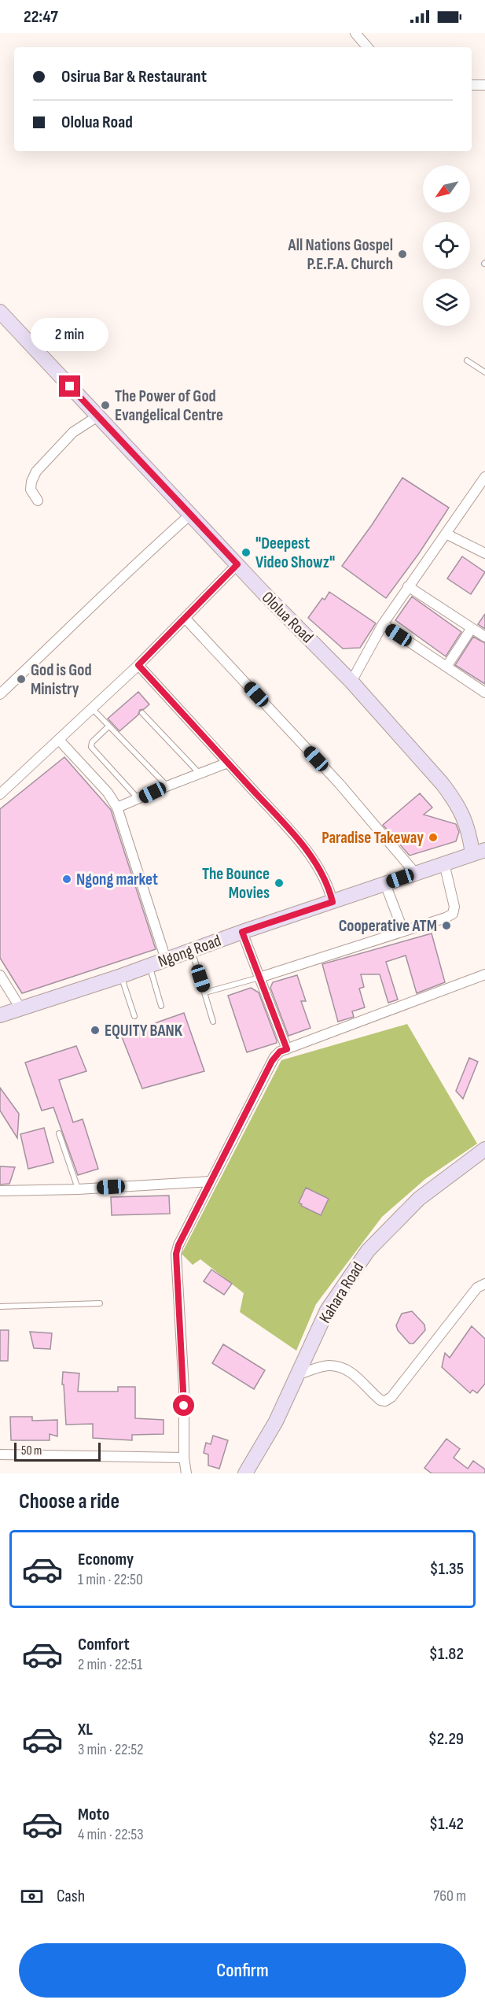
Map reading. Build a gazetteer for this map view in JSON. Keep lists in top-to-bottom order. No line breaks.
{"streets":{"street":["Ololua Road","Ngong Road","Kahara Road"]},"crossings":[["Ololua Road","Ngong Road"]],"places":["All Nations Gospel P.E.F.A. Church","The Power of God Evangelical Centre","\"Deepest Video Showz\"","God is God Ministry","Paradise Takeway","Ngong market","The Bounce Movies","Cooperative ATM","EQUITY BANK"],"scale_bar":"50 m","north":"bottom left","page":{"status":"22:47","banner":["Osirua Bar & Restaurant","Ololua Road"],"bubble":"2 min","scale":"50 m","heading":"Choose a ride","list":[{"name":"Economy","note":"1 min · 22:50","value":"$1.35"},{"name":"Comfort","note":"2 min · 22:51","value":"$1.82"},{"name":"XL","note":"3 min · 22:52","value":"$2.29"},{"name":"Moto","note":"4 min · 22:53","value":"$1.42"}],"pay":["Cash","760 m"],"buttons":"Confirm"}}
